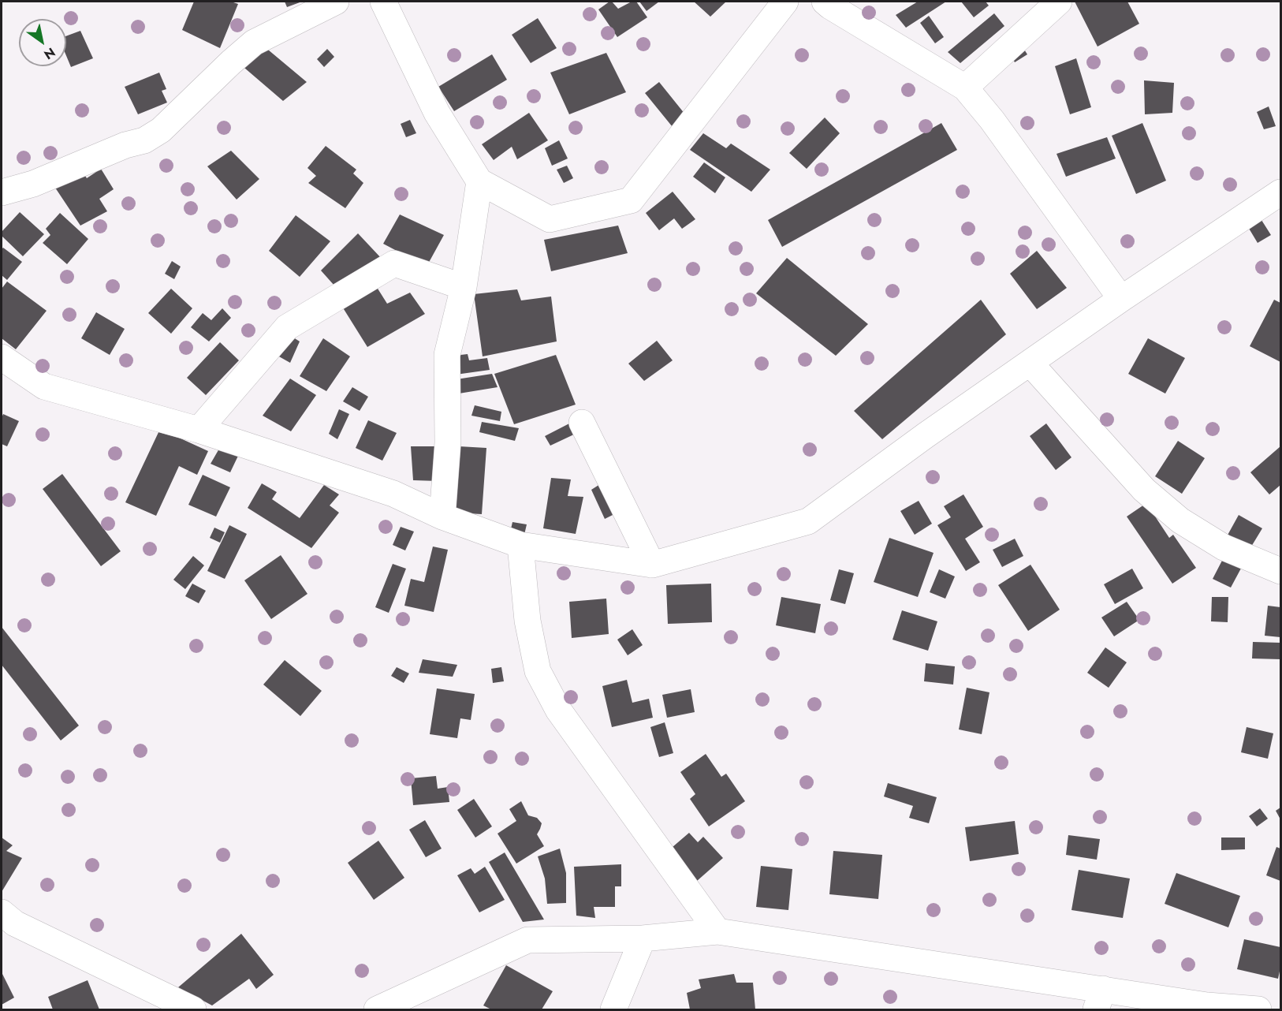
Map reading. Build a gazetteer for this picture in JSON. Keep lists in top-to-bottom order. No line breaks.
{"north":"bottom right"}
